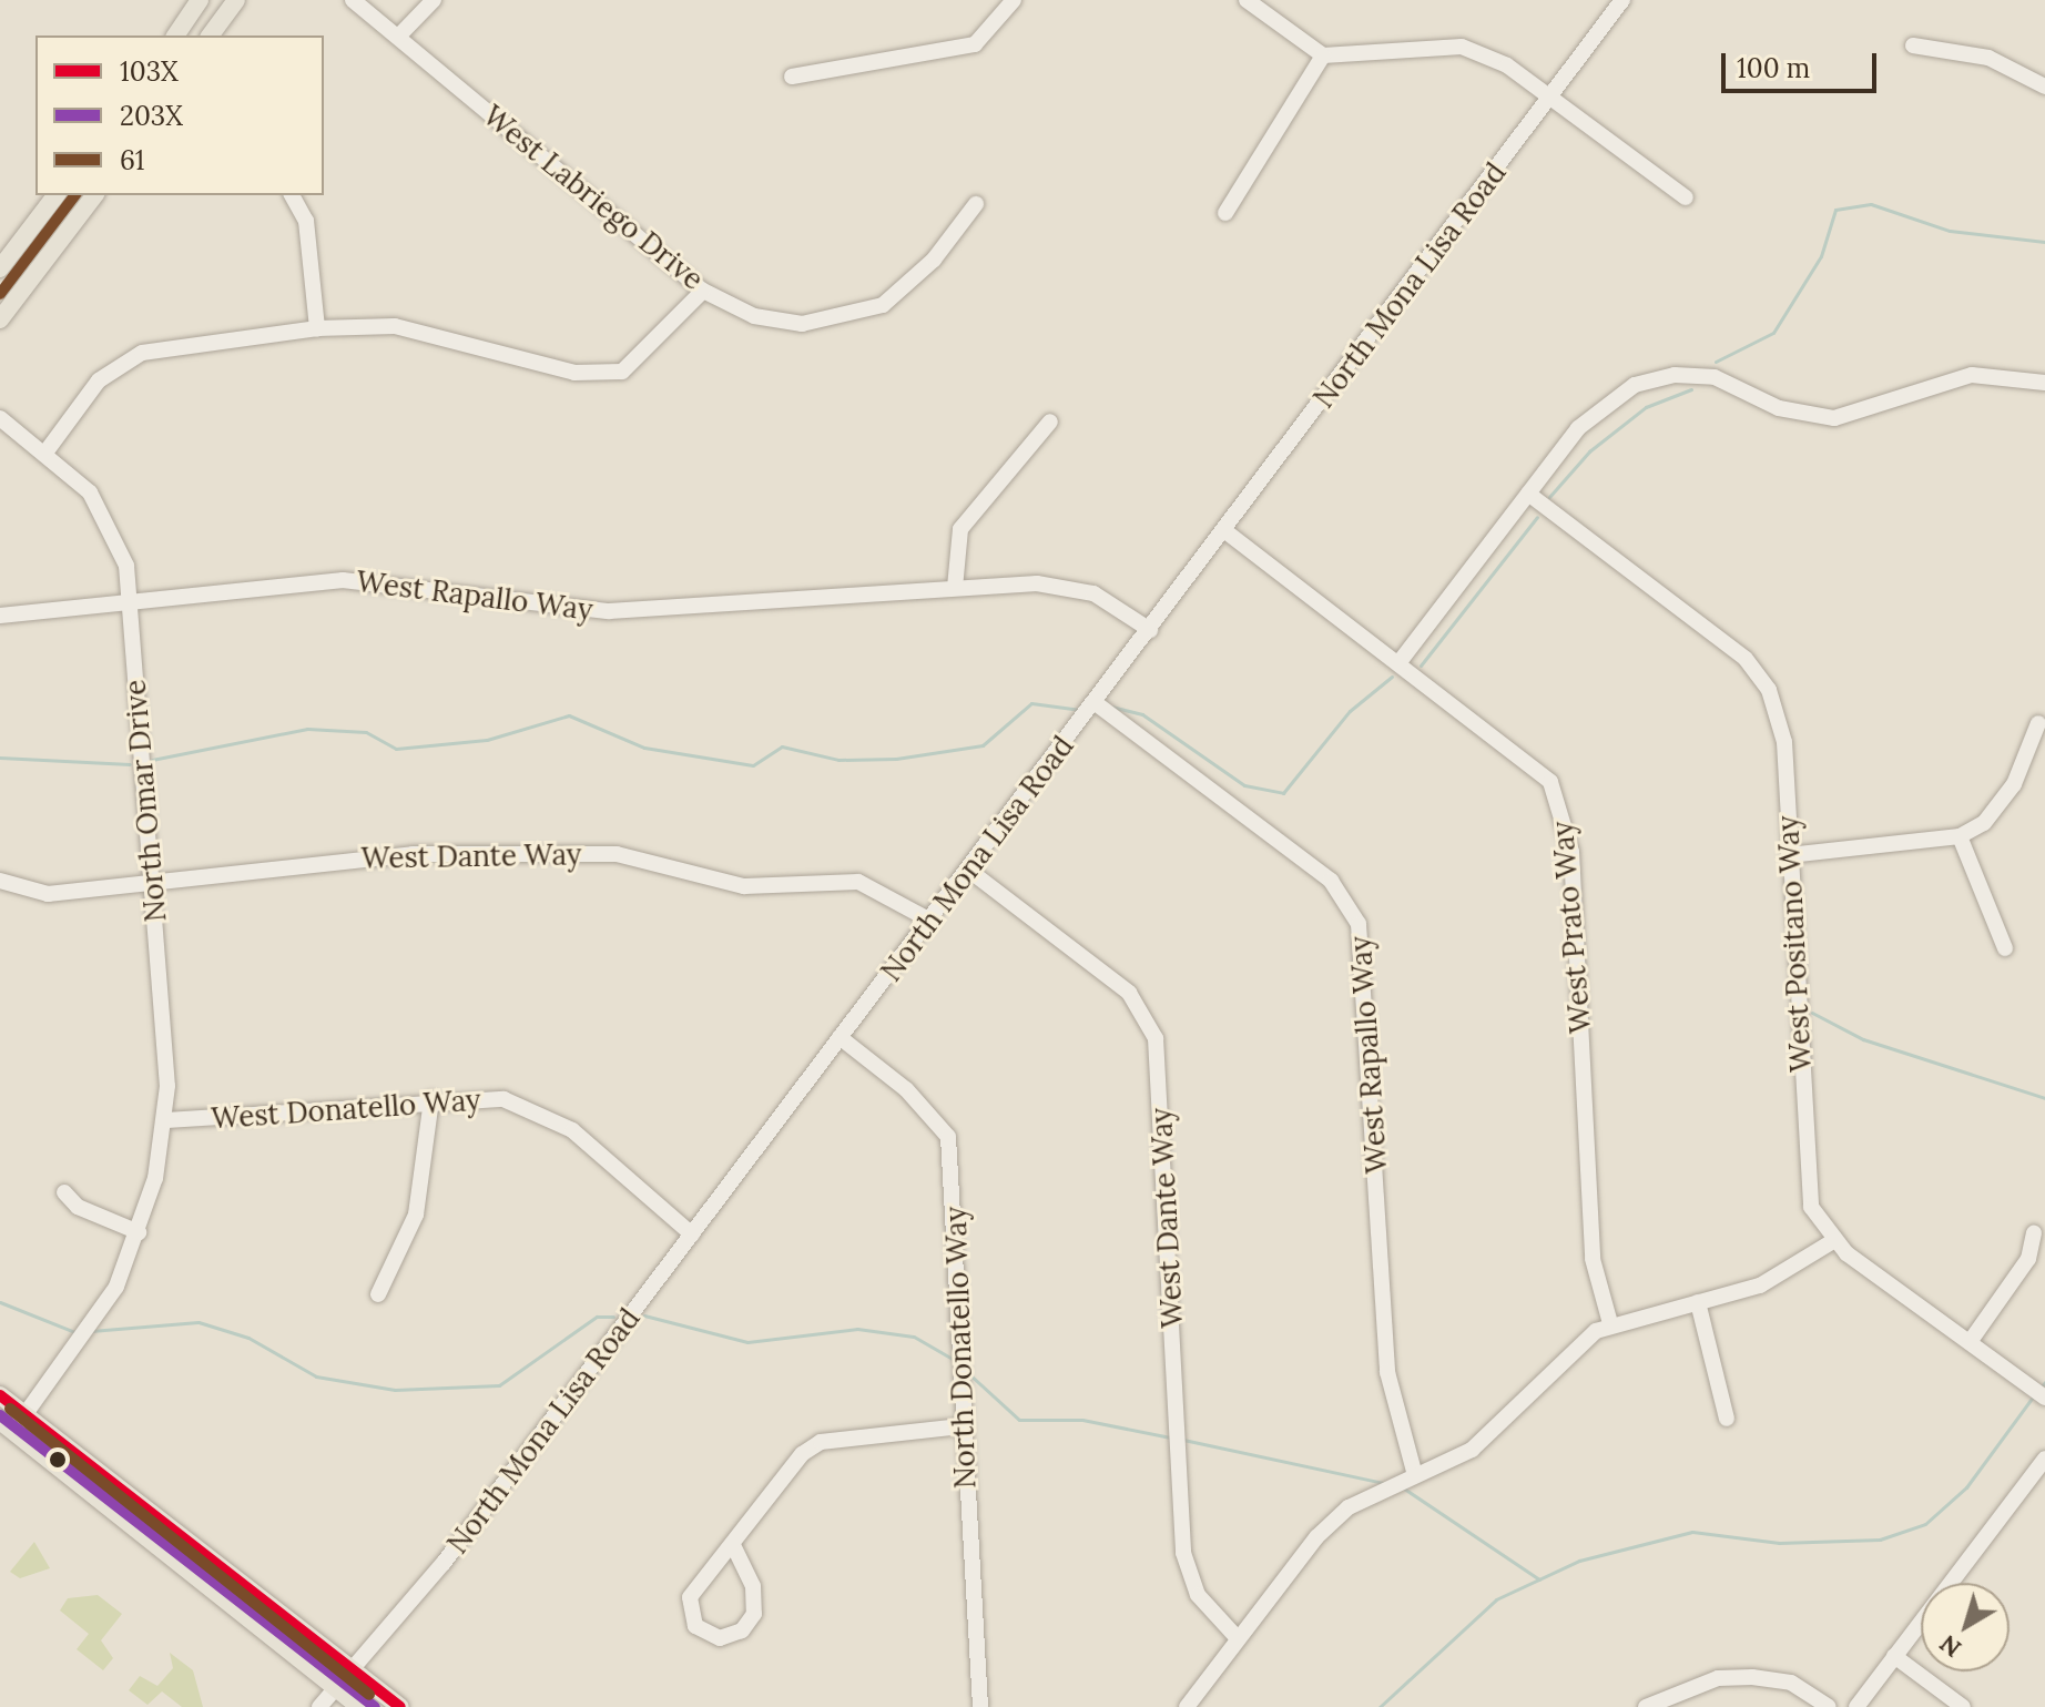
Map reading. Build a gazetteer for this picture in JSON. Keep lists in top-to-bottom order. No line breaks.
{"streets":{"street":["West Labriego Drive","North Mona Lisa Road","West Rapallo Way","North Omar Drive","West Dante Way","West Prato Way","West Positano Way","West Donatello Way","North Donatello Way"]},"crossings":[["North Mona Lisa Road","West Rapallo Way"],["North Mona Lisa Road","West Dante Way"],["North Mona Lisa Road","West Prato Way"],["North Mona Lisa Road","West Donatello Way"],["North Mona Lisa Road","North Donatello Way"],["West Rapallo Way","North Omar Drive"],["North Omar Drive","West Dante Way"],["North Omar Drive","West Donatello Way"]],"lines":["transit line 61","transit line 103X","transit line 203X"],"legend":["103X","203X","61"],"scale_bar":"100 m","north":"bottom left"}
